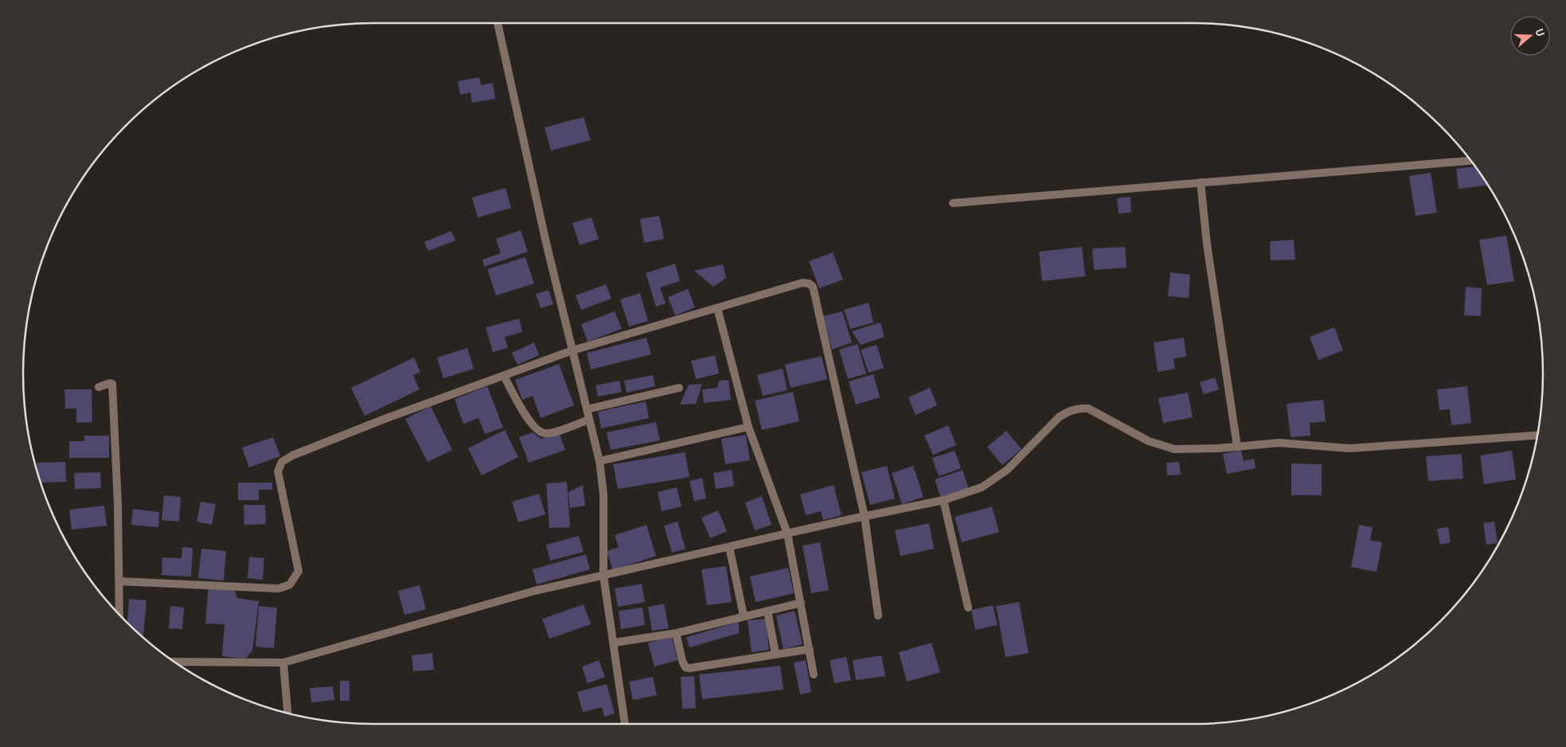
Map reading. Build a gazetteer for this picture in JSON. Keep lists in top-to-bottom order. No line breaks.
{"north":"right"}
